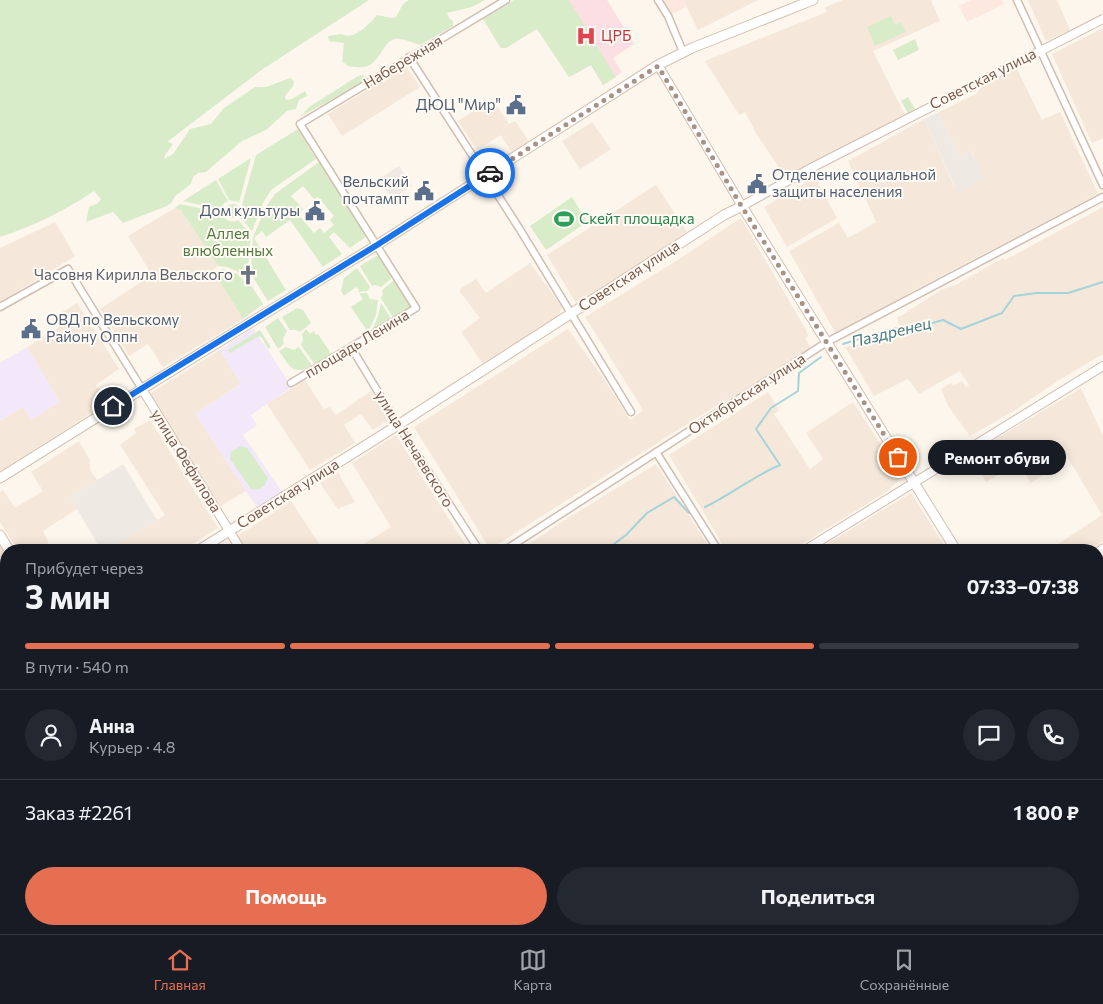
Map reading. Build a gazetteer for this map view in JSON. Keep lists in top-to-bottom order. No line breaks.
{"streets":{"main road":["Советская улица"],"street":["Набережная","площадь Ленина","Октябрьская улица","улица Нечаевского","улица Фефилова"]},"crossings":[["Набережная","площадь Ленина"],["Советская улица","улица Нечаевского"],["Советская улица","улица Фефилова"],["площадь Ленина","улица Нечаевского"]],"water":["Паздренец"],"parks":["Аллея влюбленных"],"places":{"hospital":["ЦРБ"],"public building":["ДЮЦ \"Мир\"","Отделение социальной защиты населения","Вельский почтампт","Дом культуры","ОВД по Вельскому Району Оппн"],"sports":["Скейт площадка"],"church":["Часовня Кирилла Вельского"],"other":["Ремонт обуви"]},"page":{"bubble":"Ремонт обуви","heading":["3 мин","Прибудет через","07:33–07:38"],"panel":["Анна","Курьер · 4.8","Заказ #2261","1 800 ₽"],"bar":"В пути · 540 m","buttons":["Помощь","Поделиться"],"tabs":["Главная","Карта","Сохранённые"]}}
